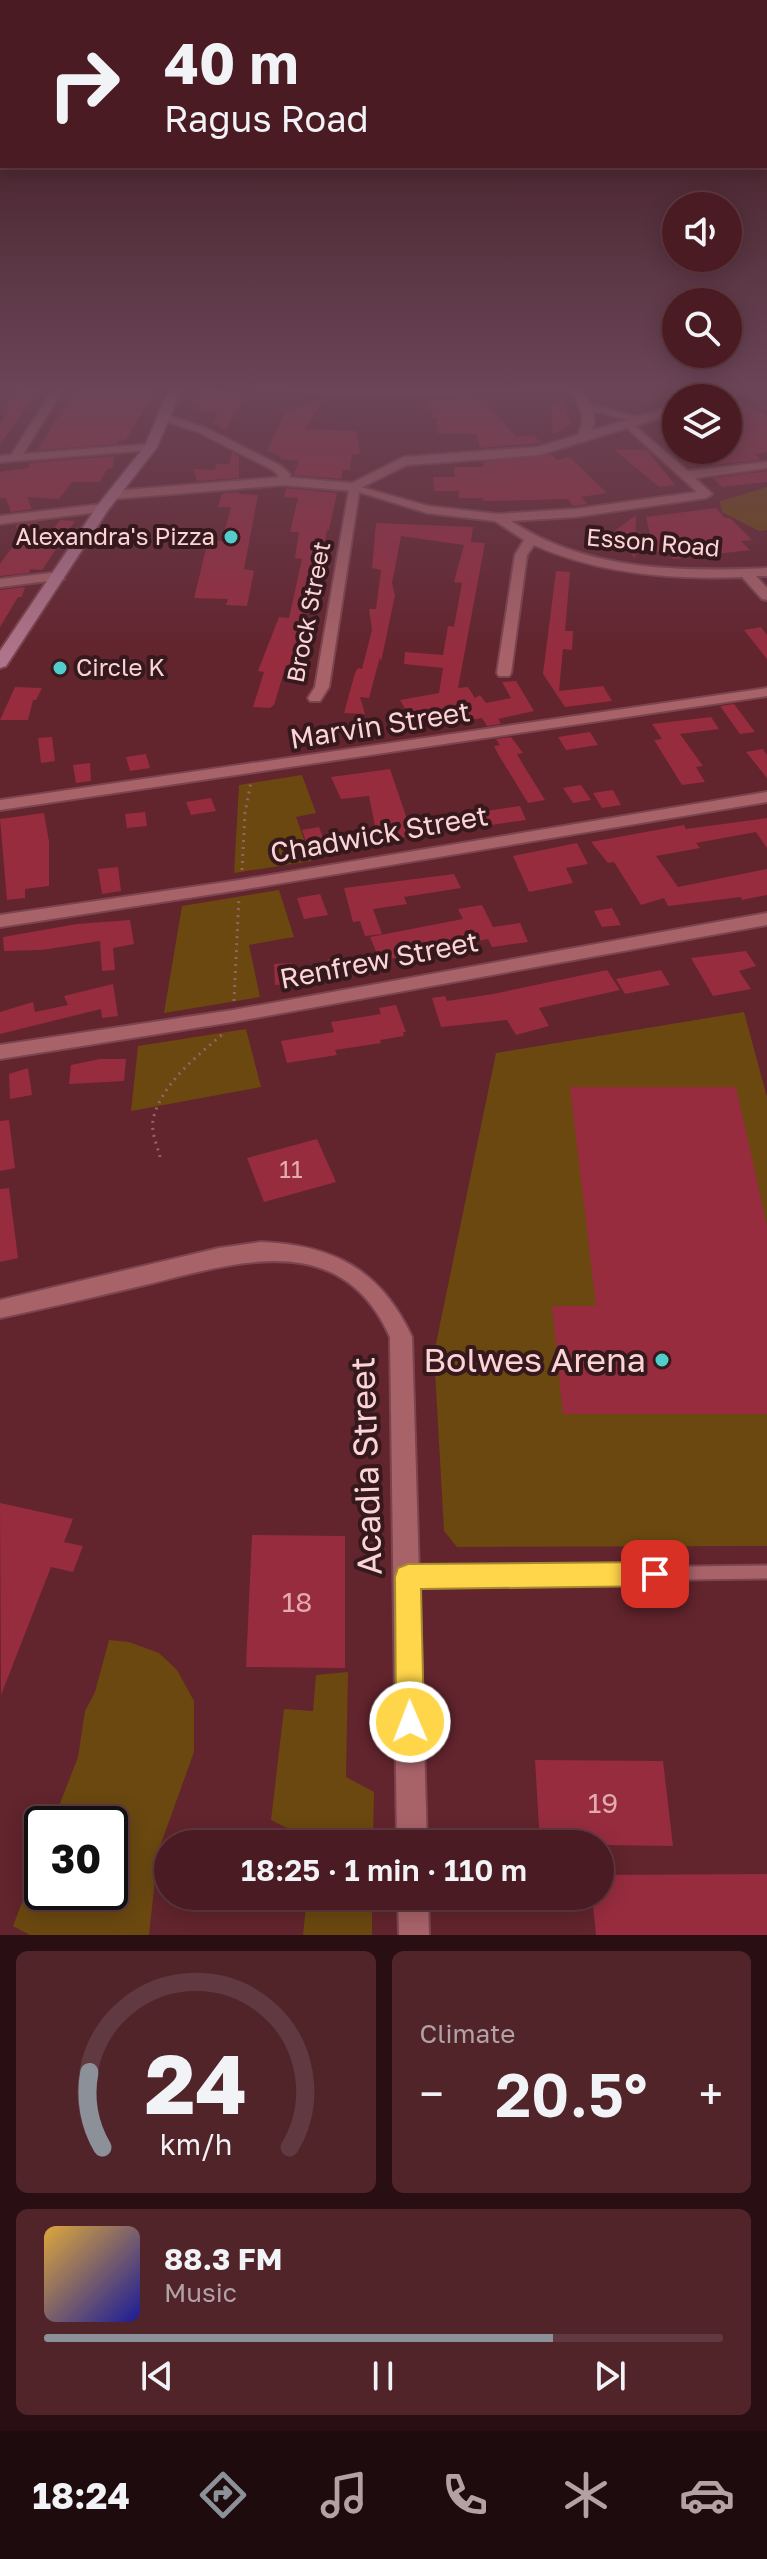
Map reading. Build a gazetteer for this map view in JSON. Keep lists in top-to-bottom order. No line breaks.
{"streets":{"street":["Esson Road","Brock Street","Marvin Street","Chadwick Street","Renfrew Street","Acadia Street"]},"places":["Alexandra's Pizza","Circle K","Bolwes Arena"],"house_numbers":["11","18","19"],"page":{"turn":["40 m","Ragus Road"],"limit":"30","trip":"18:25 · 1 min · 110 m","tile":"Climate","heat":["−","20.5°","+"],"song":["88.3 FM","Music"],"tabs":"18:24","gauge":["24","km/h"]}}
